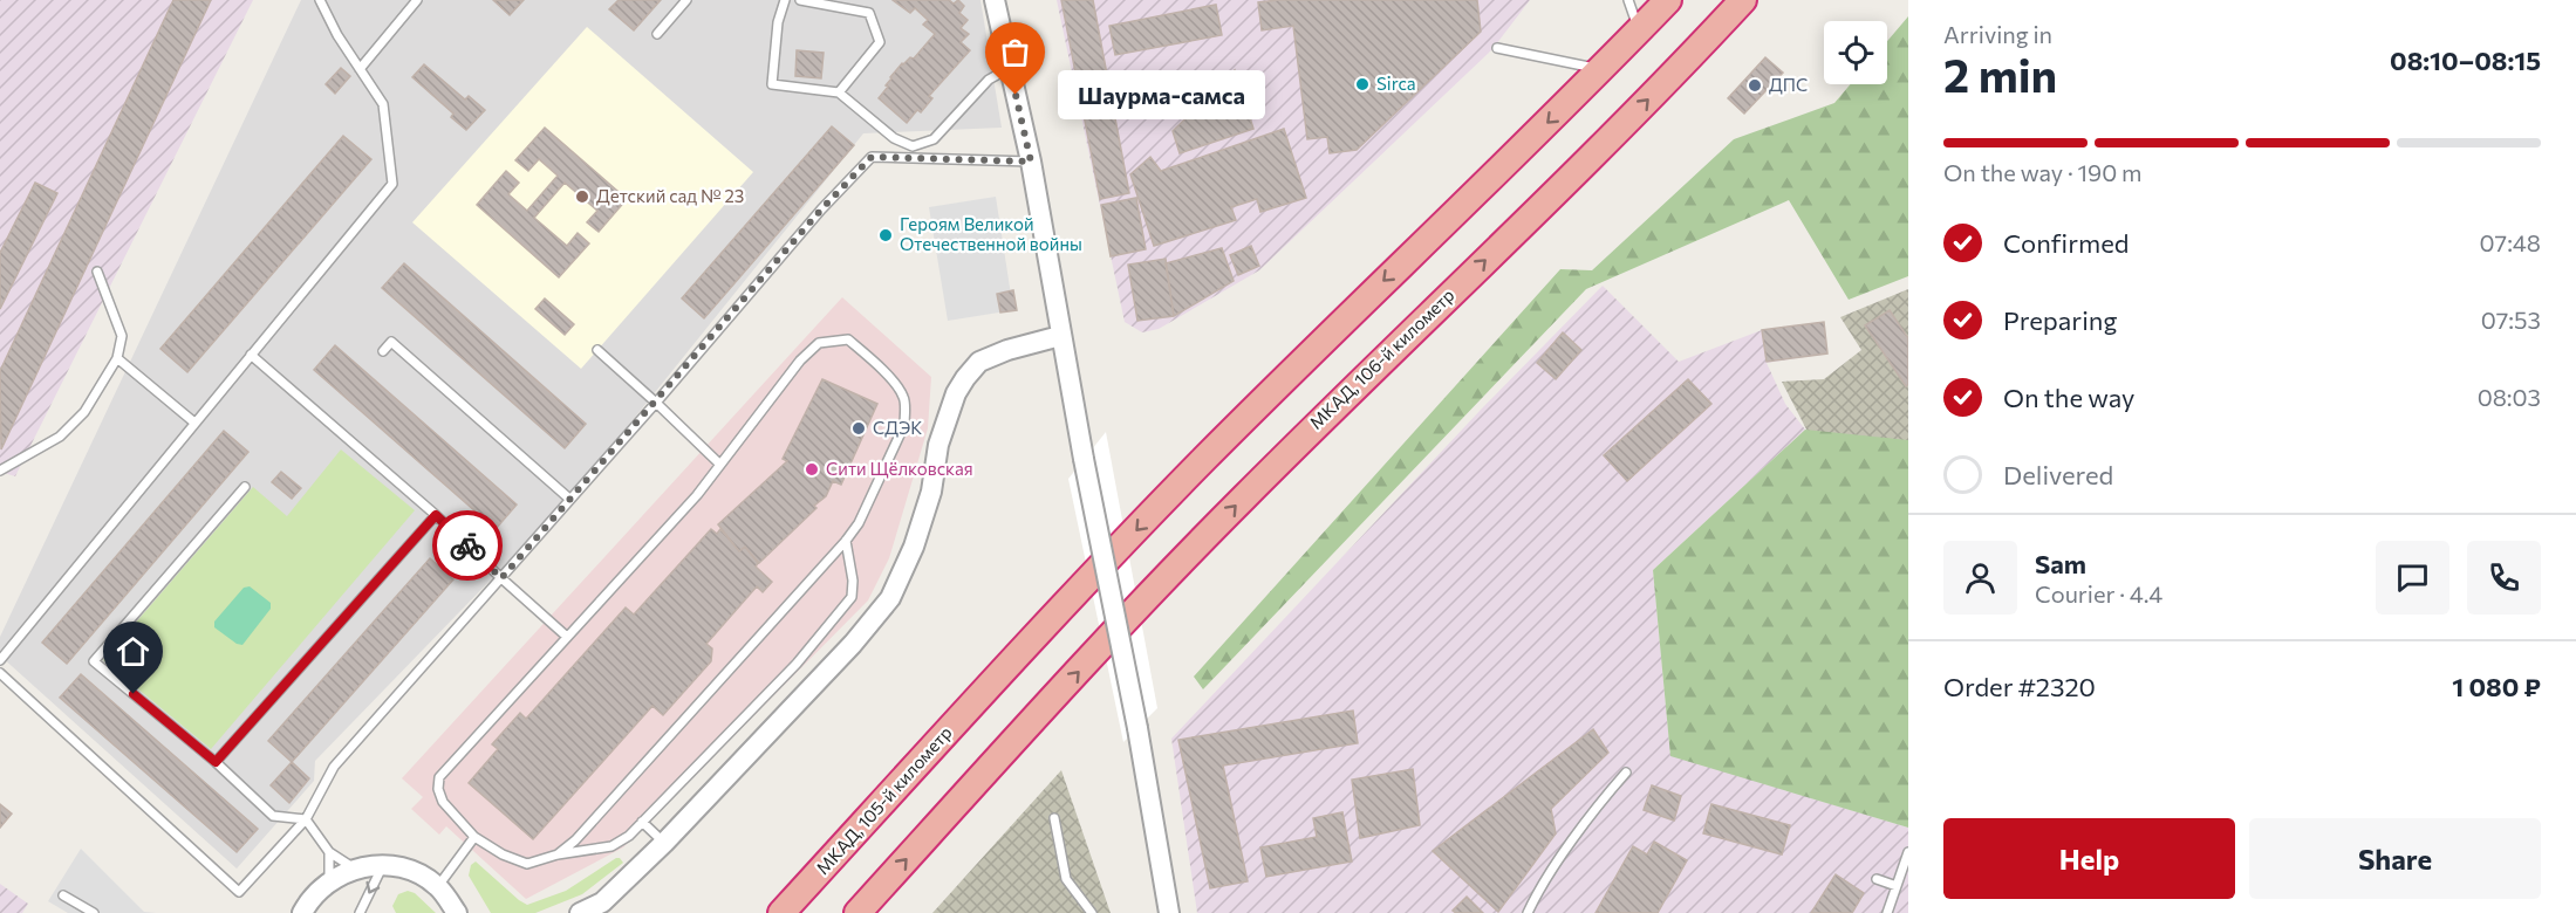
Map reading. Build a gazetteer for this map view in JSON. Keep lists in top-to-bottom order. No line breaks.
{"streets":{"highway":["МКАД, 106-й километр","МКАД, 105-й километр"]},"one_way":["МКАД, 106-й километр","МКАД, 105-й километр"],"places":["Sirca","ДПС","Шаурма-самса","Детский сад № 23","Героям Великой Отечественной войны","СДЭК","Сити Щёлковская"],"page":{"heading":["2 min","Arriving in","08:10–08:15"],"panel":["Sam","Courier · 4.4","Order #2320","1 080 ₽"],"bubble":"Шаурма-самса","bar":"On the way · 190 m","list":[["Confirmed","07:48"],["Preparing","07:53"],["On the way","08:03"],"Delivered"],"buttons":["Help","Share"]}}
